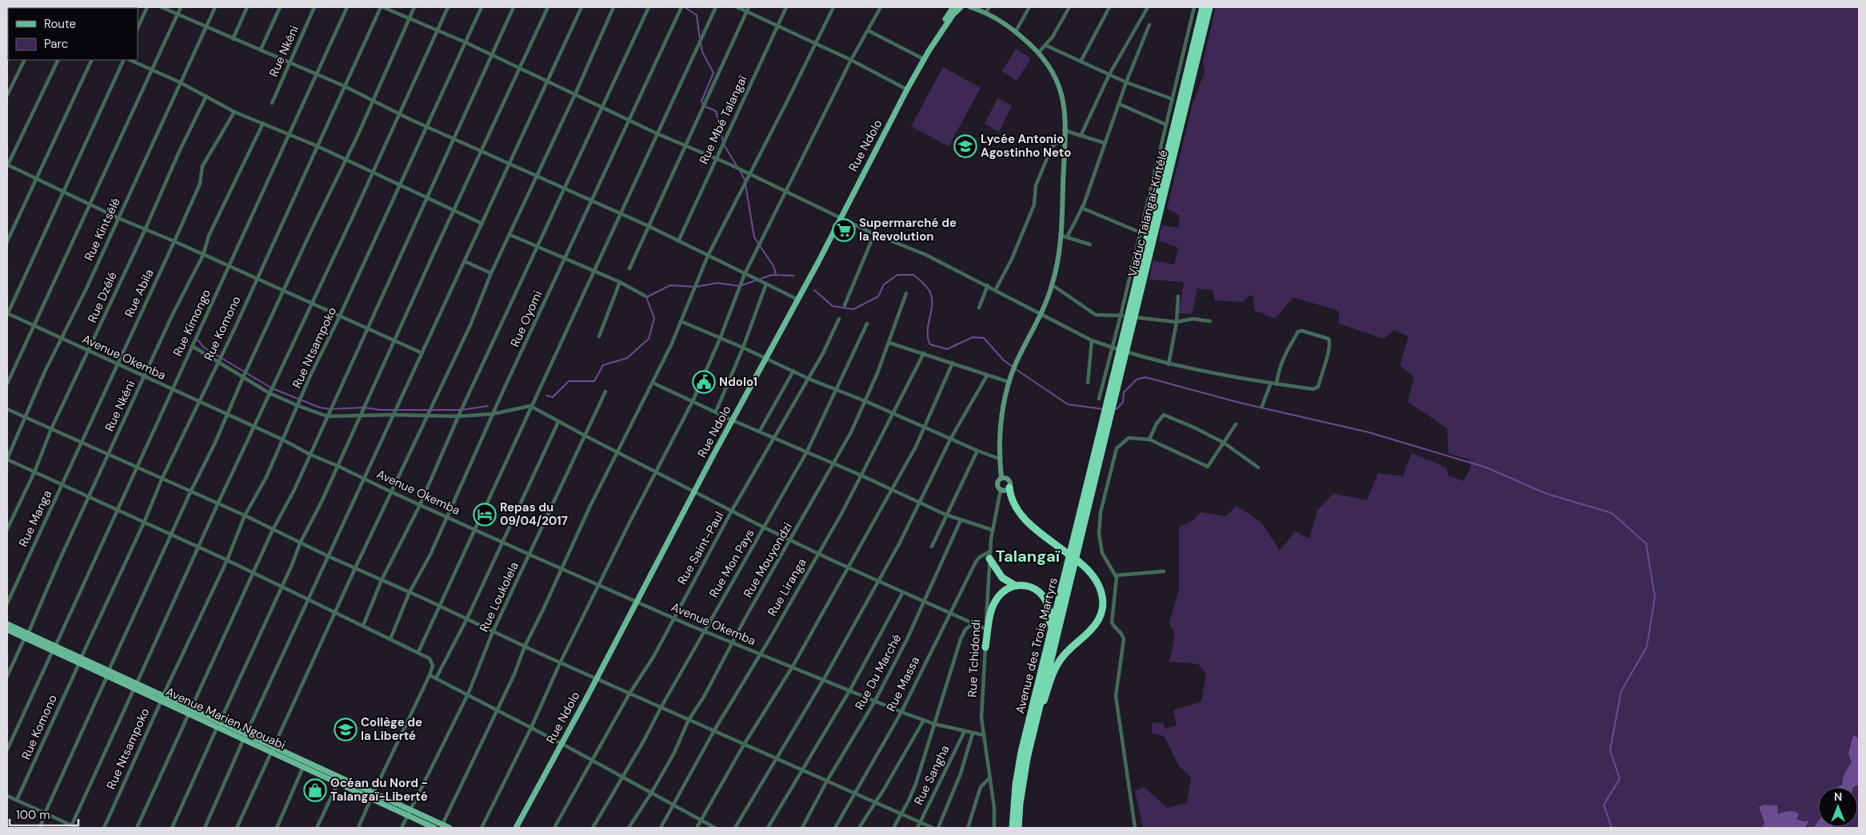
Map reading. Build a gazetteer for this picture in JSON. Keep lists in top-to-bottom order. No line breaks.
{"streets":{"highway":["Viaduc Talangaï-Kintélé","Avenue des Trois Martyrs"],"main road":["Rue Ndolo","Avenue Marien Ngouabi"],"street":["Rue Nkéni","Rue Mbé Talangaï","Rue Kintsélé","Rue Abila","Rue Dzélé","Rue Oyomi","Rue Kimongo","Rue Komono","Rue Ntsampoko","Avenue Okemba","Rue Manga","Rue Saint-Paul","Rue Mouyondzi","Rue Mon Pays","Rue Liranga","Rue Loukolela","Rue Tchidondi","Rue Du Marché","Rue Massa","Rue Sangha"]},"crossings":[["Rue Nkéni","Avenue Okemba"],["Rue Nkéni","Avenue Marien Ngouabi"],["Rue Ndolo","Avenue Okemba"],["Viaduc Talangaï-Kintélé","Avenue des Trois Martyrs"],["Rue Kintsélé","Avenue Okemba"],["Rue Abila","Avenue Okemba"],["Rue Abila","Rue Manga"],["Rue Dzélé","Avenue Okemba"],["Rue Oyomi","Avenue Okemba"],["Rue Kimongo","Avenue Okemba"],["Rue Kimongo","Avenue Marien Ngouabi"],["Rue Komono","Avenue Okemba"],["Rue Komono","Avenue Marien Ngouabi"],["Rue Ntsampoko","Avenue Okemba"],["Rue Ntsampoko","Avenue Marien Ngouabi"],["Avenue Okemba","Rue Saint-Paul"],["Avenue Okemba","Rue Mouyondzi"],["Avenue Okemba","Rue Mon Pays"],["Avenue Okemba","Rue Liranga"],["Avenue Okemba","Rue Loukolela"],["Avenue Okemba","Rue Tchidondi"],["Avenue Okemba","Rue Du Marché"],["Avenue Okemba","Rue Massa"],["Avenue Okemba","Rue Sangha"],["Rue Loukolela","Avenue Marien Ngouabi"],["Rue Tchidondi","Rue Massa"]],"districts":["Talangaï"],"places":{"school or university":["Lycée Antonio Agostinho Neto","Collège de la Liberté"],"supermarket":["Supermarché de la Revolution"],"public building":["Ndolo1"],"hotel":["Repas du 09/04/2017"],"shop":["Océan du Nord - Talangaï-Liberté"]},"legend":["Route","Parc"],"scale_bar":"100 m","north":"top"}
